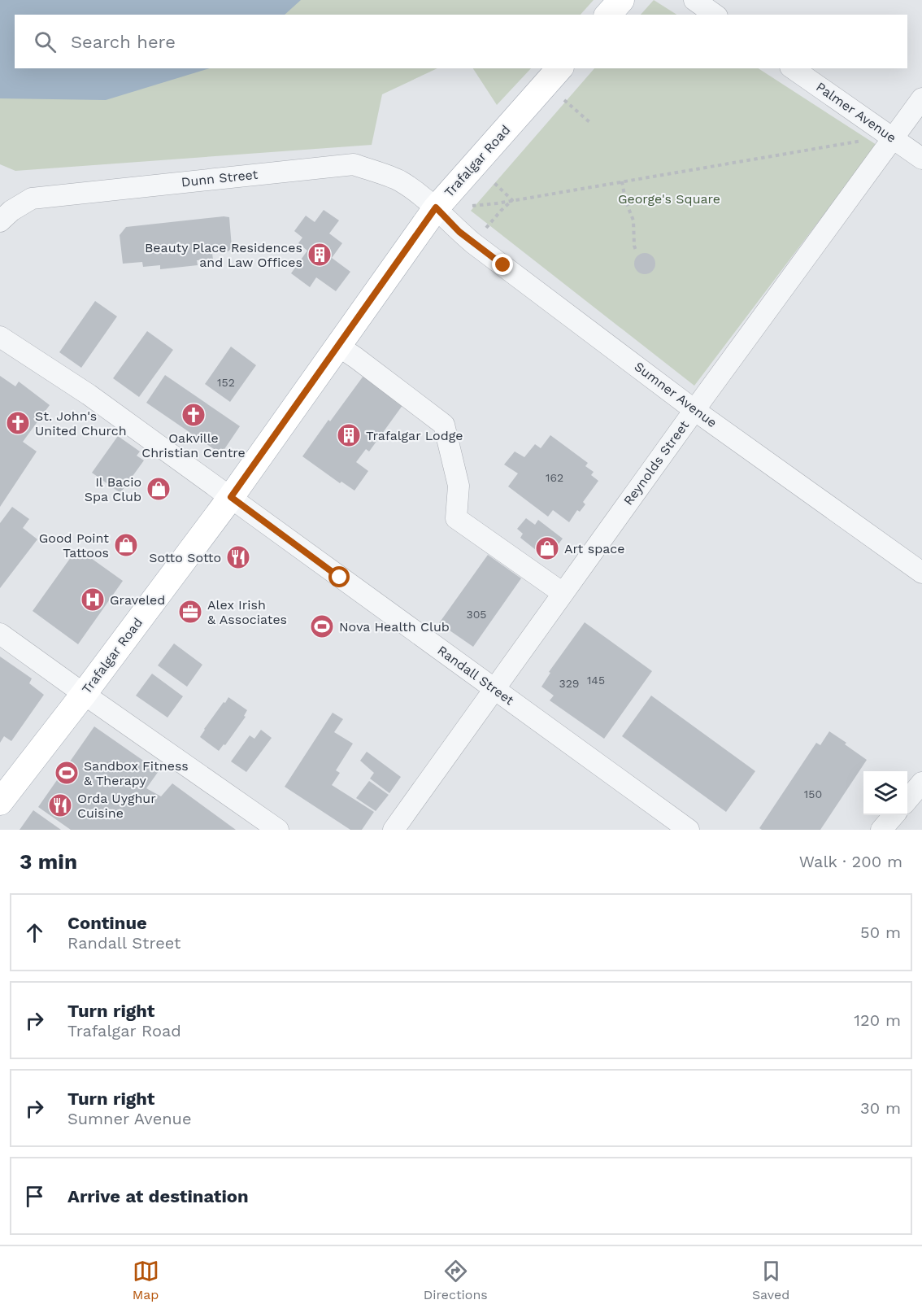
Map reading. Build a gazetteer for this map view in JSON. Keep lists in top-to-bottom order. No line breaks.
{"streets":{"main road":["Trafalgar Road"],"street":["Palmer Avenue","Dunn Street","Sumner Avenue","Reynolds Street","Randall Street"]},"crossings":[["Palmer Avenue","Reynolds Street"],["Trafalgar Road","Dunn Street"],["Trafalgar Road","Sumner Avenue"],["Trafalgar Road","Randall Street"],["Dunn Street","Sumner Avenue"],["Sumner Avenue","Reynolds Street"],["Reynolds Street","Randall Street"]],"parks":["George's Square"],"places":{"building":["Beauty Place Residences and Law Offices","Trafalgar Lodge"],"church":["Oakville Christian Centre","St. John's United Church"],"shop":["Il Bacio Spa Club","Good Point Tattoos","Art space"],"restaurant":["Sotto Sotto","Orda Uyghur Cuisine"],"hospital":["Graveled"],"office":["Alex Irish & Associates"],"sports":["Nova Health Club","Sandbox Fitness & Therapy"]},"house_numbers":["152","162","305","145","329","150"],"page":{"search":"Search here","heading":["3 min","Walk · 200 m"],"list":[["Continue","Randall Street","50 m"],["Turn right","Trafalgar Road","120 m"],["Turn right","Sumner Avenue","30 m"],"Arrive at destination"],"nav":["Map","Directions","Saved"]}}
